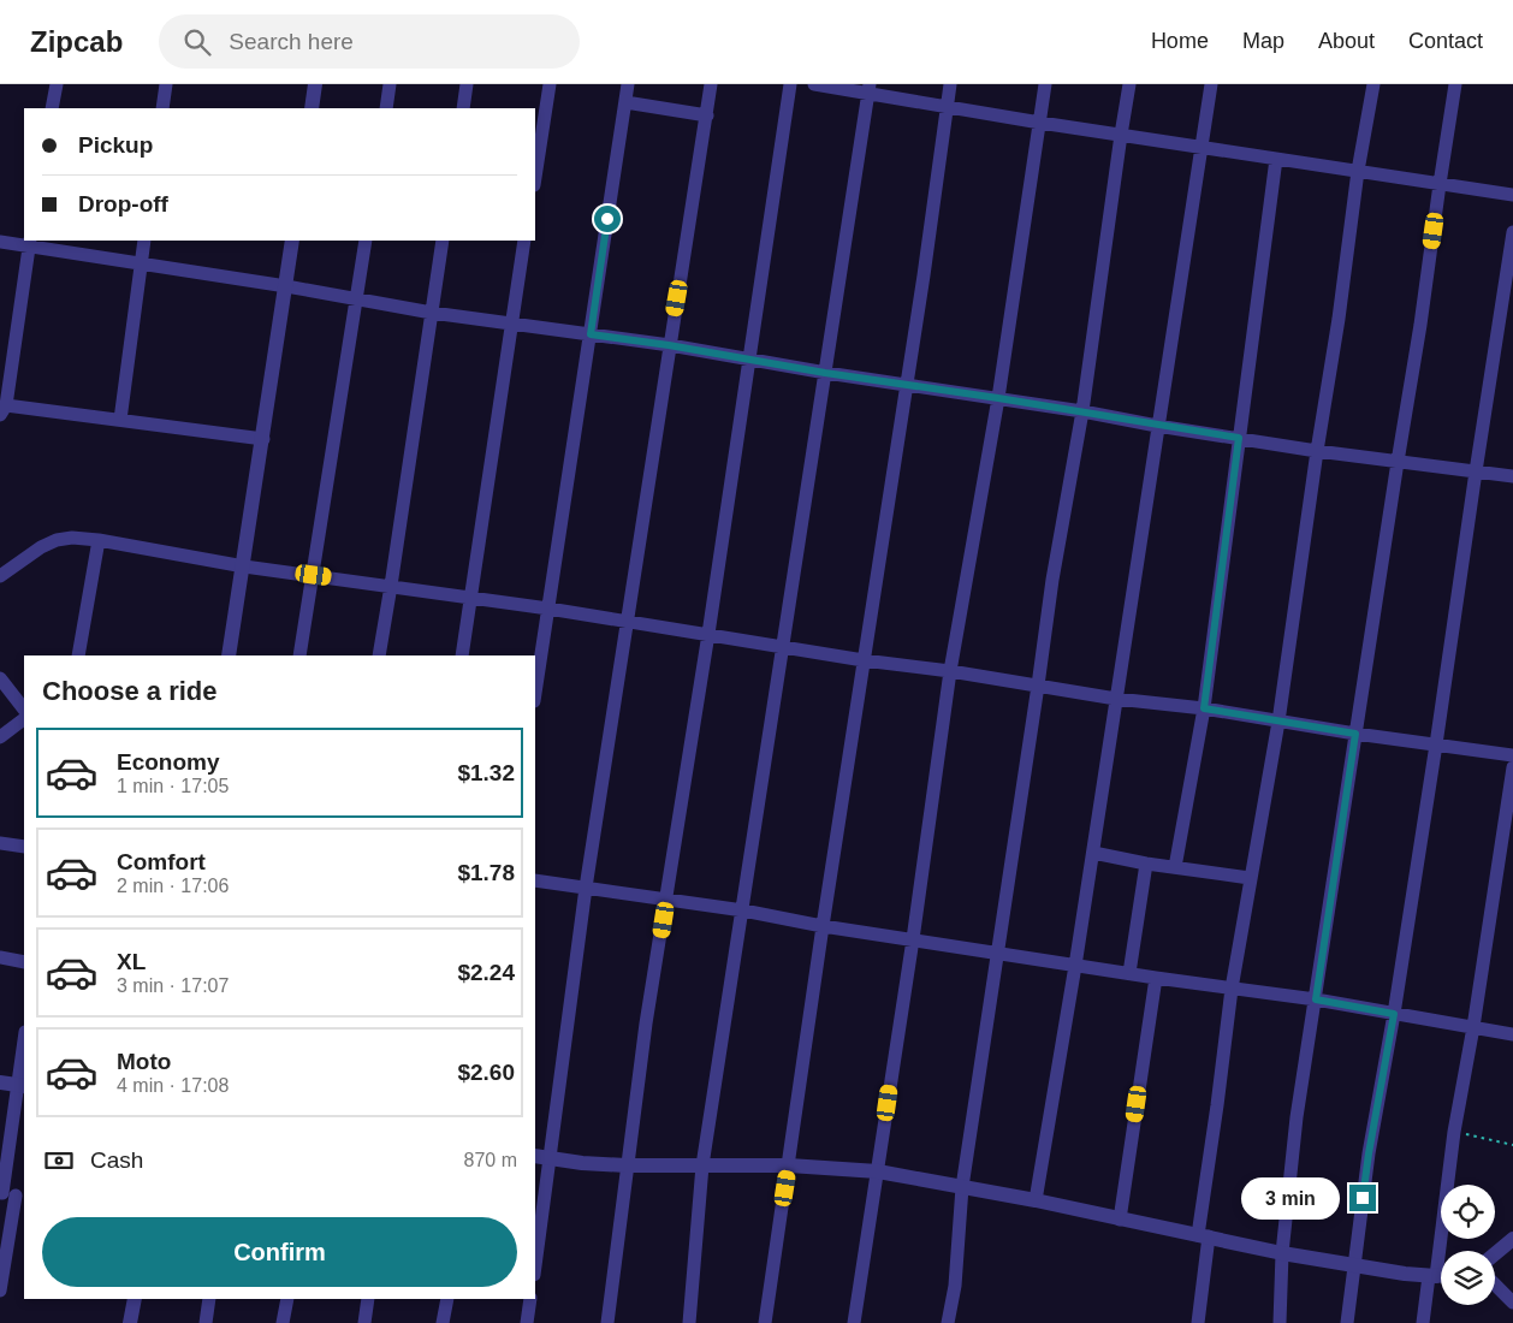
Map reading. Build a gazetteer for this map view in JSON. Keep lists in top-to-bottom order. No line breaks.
{"page":{"header":"Zipcab","search":"Search here","nav":["Home","Map","About","Contact"],"banner":["Pickup","Drop-off"],"heading":"Choose a ride","list":[{"name":"Economy","note":"1 min · 17:05","value":"$1.32"},{"name":"Comfort","note":"2 min · 17:06","value":"$1.78"},{"name":"XL","note":"3 min · 17:07","value":"$2.24"},{"name":"Moto","note":"4 min · 17:08","value":"$2.60"}],"pay":["Cash","870 m"],"bubble":"3 min","buttons":"Confirm"}}
